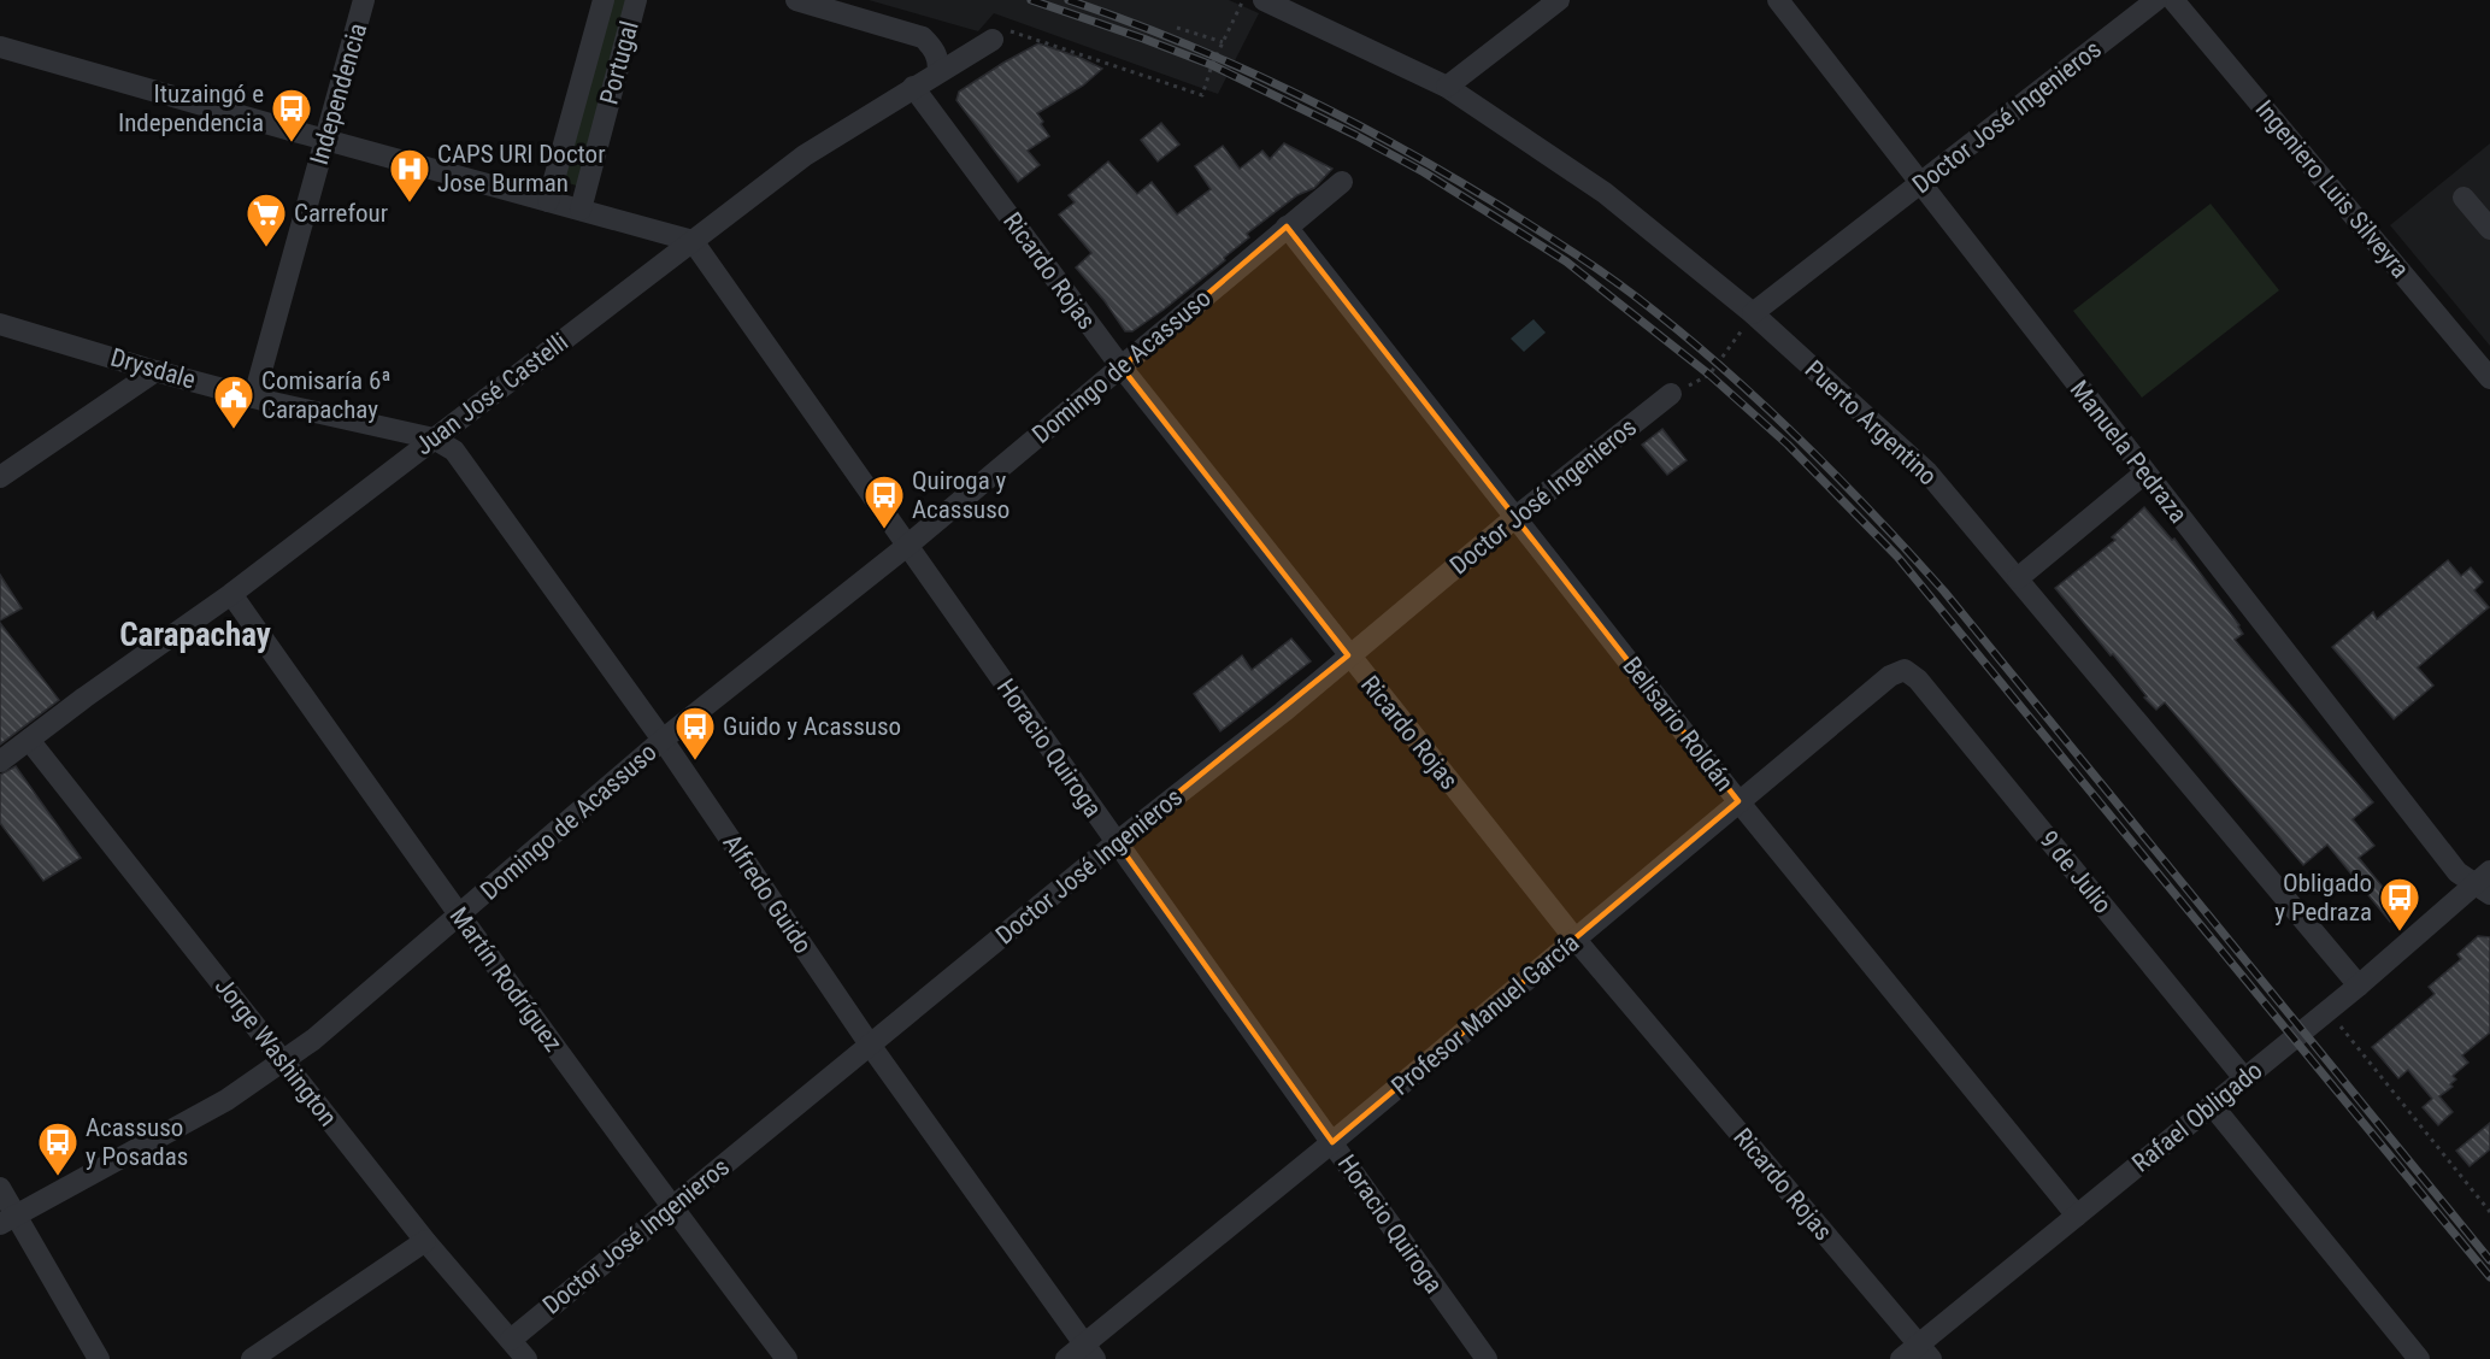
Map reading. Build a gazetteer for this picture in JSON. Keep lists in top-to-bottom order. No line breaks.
{"streets":{"street":["Portugal","Independencia","Doctor José Ingenieros","Ingeniero Luis Silveyra","Ricardo Rojas","Domingo de Acassuso","Drysdale","Juan José Castelli","Puerto Argentino","Manuela Pedraza","Belisario Roldán","Horacio Quiroga","9 de Julio","Alfredo Guido","Martín Rodríguez","Profesor Manuel García","Jorge Washington","Rafael Obligado"]},"crossings":[["Independencia","Drysdale"],["Doctor José Ingenieros","Ricardo Rojas"],["Doctor José Ingenieros","Puerto Argentino"],["Doctor José Ingenieros","Manuela Pedraza"],["Doctor José Ingenieros","Belisario Roldán"],["Doctor José Ingenieros","Horacio Quiroga"],["Doctor José Ingenieros","Alfredo Guido"],["Doctor José Ingenieros","Martín Rodríguez"],["Doctor José Ingenieros","Jorge Washington"],["Ricardo Rojas","Domingo de Acassuso"],["Ricardo Rojas","Juan José Castelli"],["Ricardo Rojas","Profesor Manuel García"],["Ricardo Rojas","Rafael Obligado"],["Domingo de Acassuso","Belisario Roldán"],["Domingo de Acassuso","Horacio Quiroga"],["Domingo de Acassuso","Alfredo Guido"],["Domingo de Acassuso","Martín Rodríguez"],["Domingo de Acassuso","Jorge Washington"],["Drysdale","Juan José Castelli"],["Drysdale","Alfredo Guido"],["Juan José Castelli","Horacio Quiroga"],["Juan José Castelli","Alfredo Guido"],["Juan José Castelli","Martín Rodríguez"],["Juan José Castelli","Jorge Washington"],["Puerto Argentino","Rafael Obligado"],["Manuela Pedraza","Rafael Obligado"],["Belisario Roldán","Profesor Manuel García"],["Belisario Roldán","Rafael Obligado"],["Horacio Quiroga","Profesor Manuel García"],["9 de Julio","Profesor Manuel García"],["9 de Julio","Rafael Obligado"],["Alfredo Guido","Profesor Manuel García"]],"districts":["Carapachay"],"places":{"bus stop":["Ituzaingó e Independencia","Quiroga y Acassuso","Guido y Acassuso","Obligado y Pedraza","Acassuso y Posadas"],"hospital":["CAPS URI Doctor Jose Burman"],"supermarket":["Carrefour"],"public building":["Comisaría 6ª Carapachay"]}}
